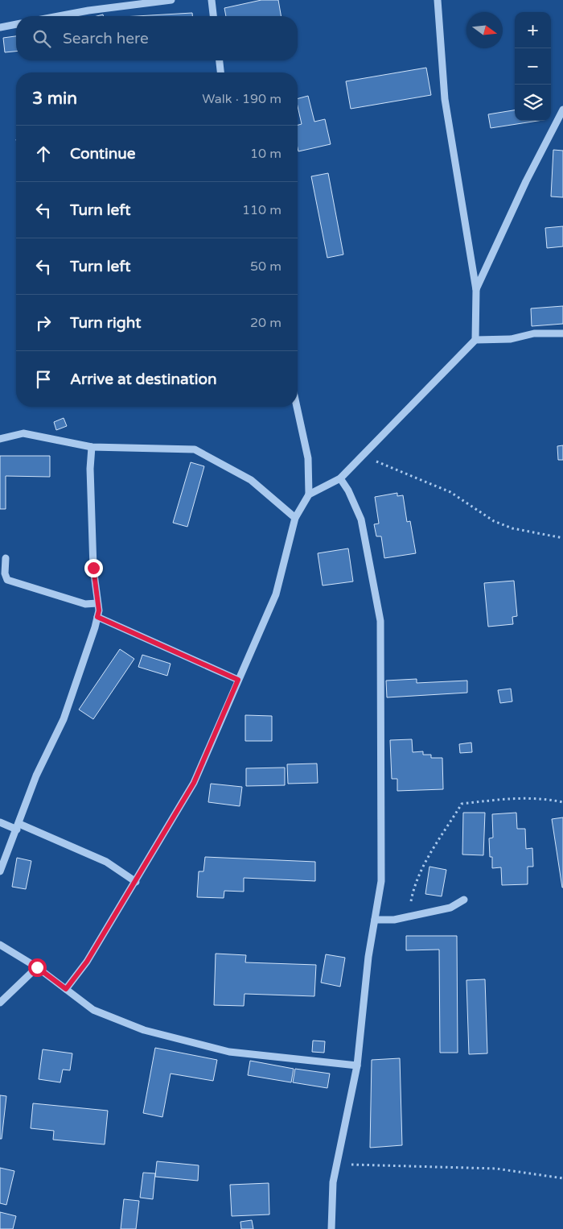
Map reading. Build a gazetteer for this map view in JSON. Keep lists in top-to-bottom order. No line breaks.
{"north":"right","page":{"map_buttons":["+","−"],"search":"Search here","heading":["3 min","Walk · 190 m"],"list":[["Continue","10 m"],["Turn left","110 m"],["Turn left","50 m"],["Turn right","20 m"],"Arrive at destination"]}}
